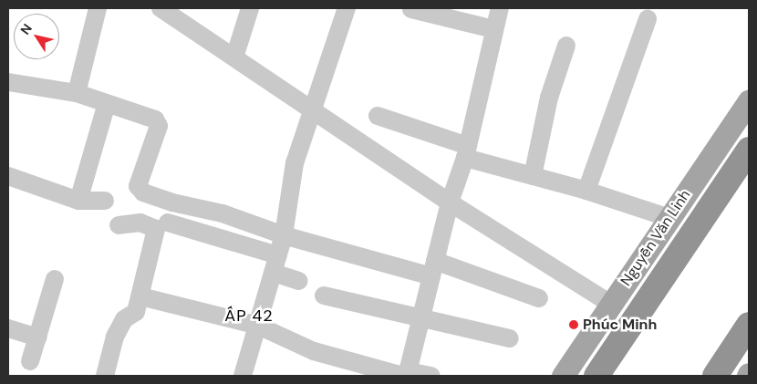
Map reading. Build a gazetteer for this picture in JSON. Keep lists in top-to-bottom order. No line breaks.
{"streets":{"highway":["Nguyễn Văn Linh"]},"districts":["ẤP 42"],"places":["Phúc Minh"],"north":"top left"}
